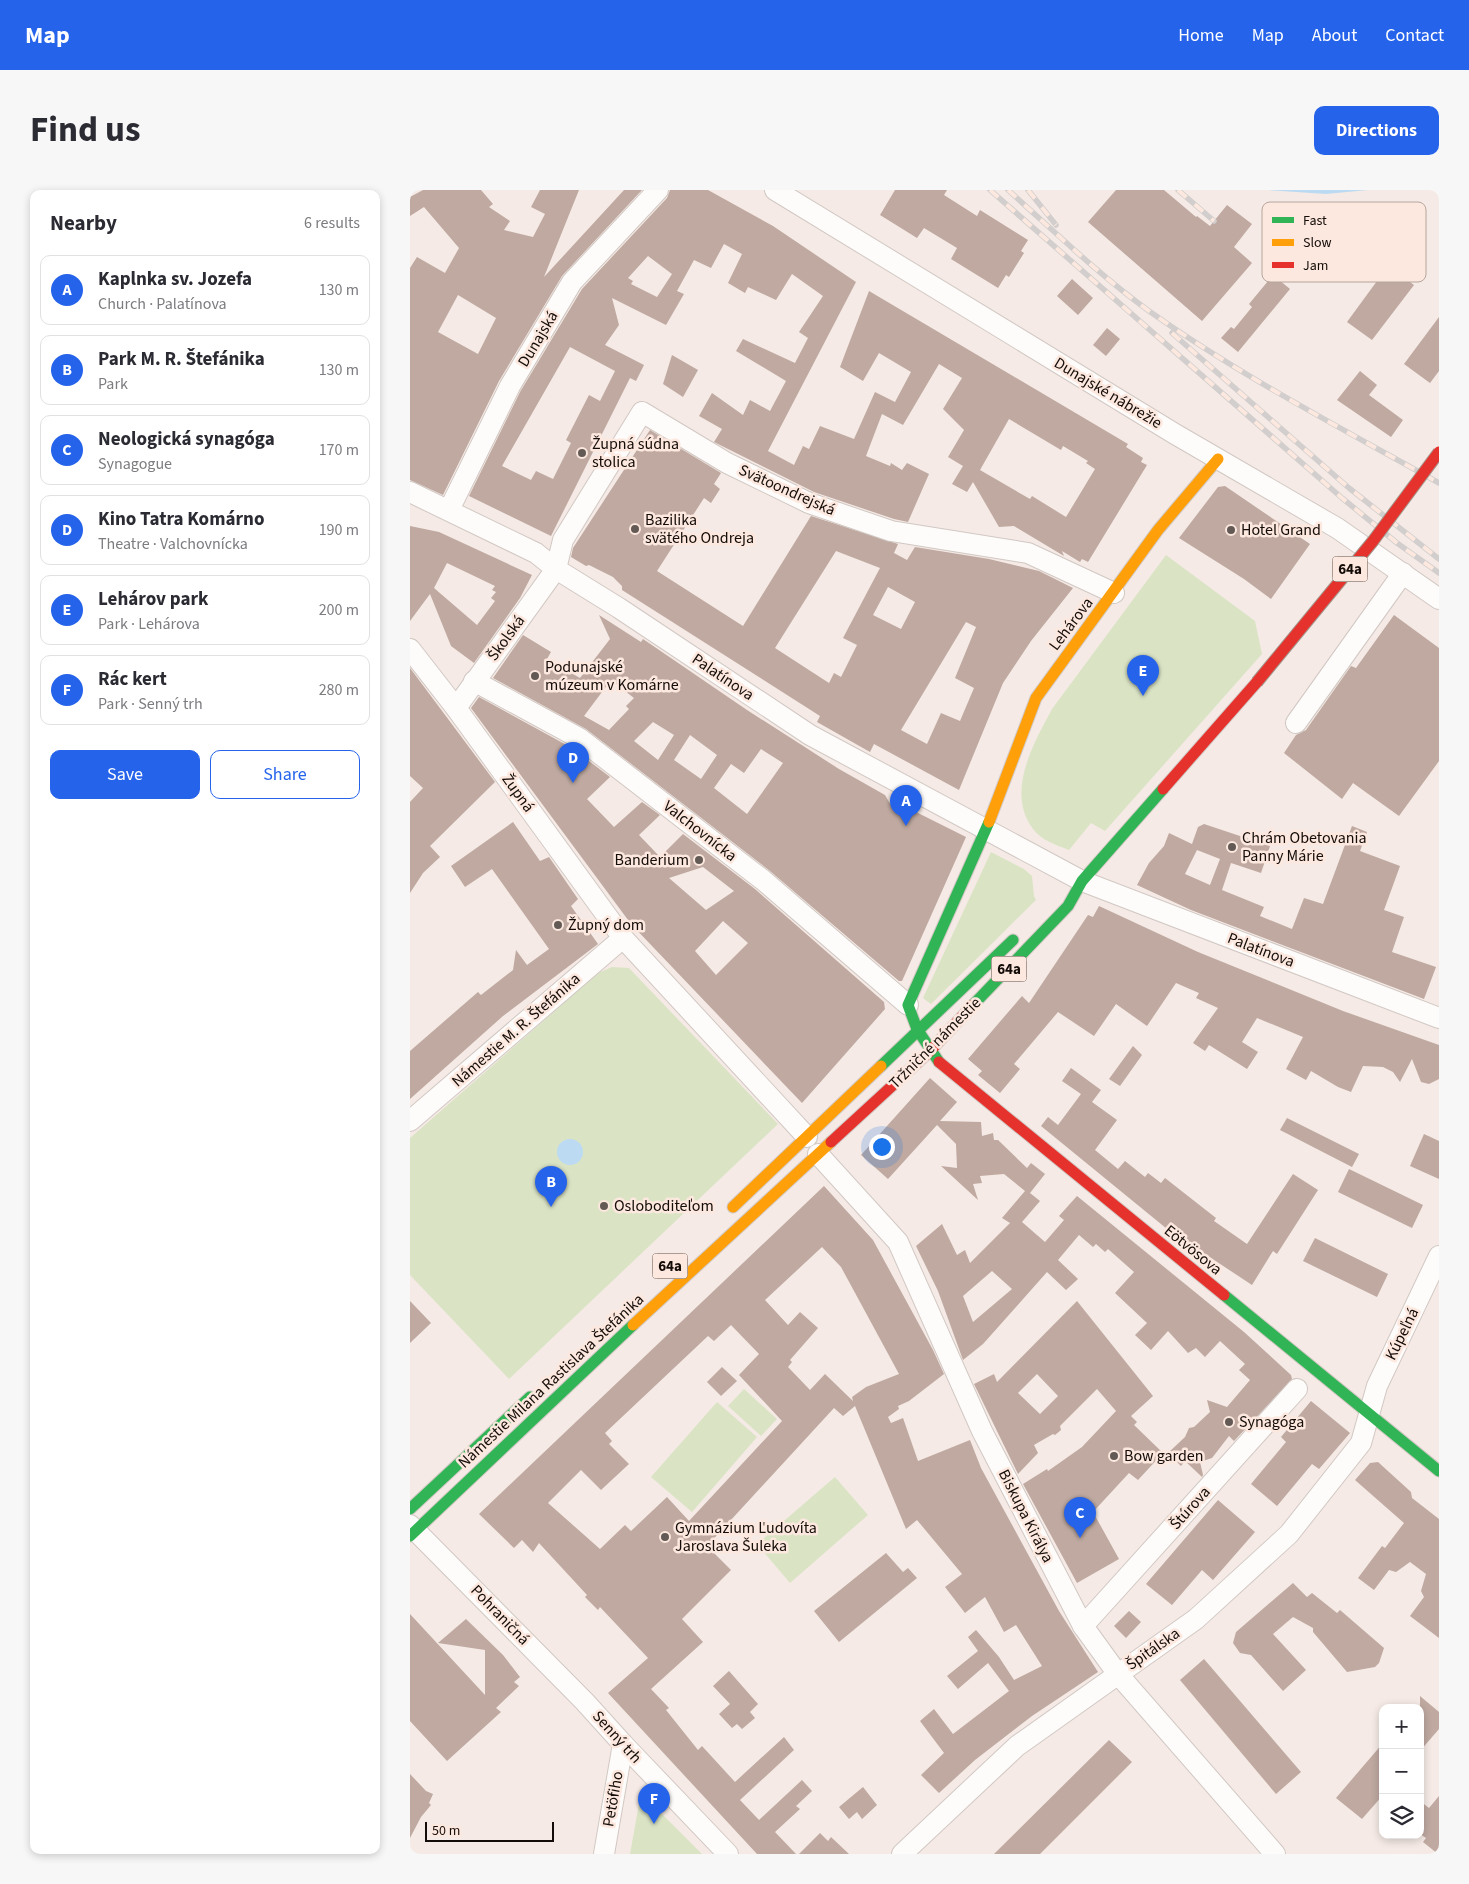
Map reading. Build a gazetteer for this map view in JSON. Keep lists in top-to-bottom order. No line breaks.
{"streets":{"main road":["64a","Lehárova","Tržničné námestie","Eötvösova","Námestie Milana Rastislava Štefánika"],"street":["Dunajská","Dunajské nábrežie","Svätoondrejská","Školská","Palatínova","Župná","Valchovnícka","Námestie M. R. Štefánika","Kúpeľná","Štúrova","Biskupa Királya","Pohraničná","Špitálska","Senný trh","Petöfiho"]},"crossings":[["Dunajská","Palatínova"],["Dunajské nábrežie","Lehárova"],["Svätoondrejská","Lehárova"],["Svätoondrejská","Školská"],["Svätoondrejská","Palatínova"],["64a","Palatínova"],["64a","Župná"],["64a","Tržničné námestie"],["Lehárova","Palatínova"],["Školská","Palatínova"],["Školská","Župná"],["Školská","Valchovnícka"],["Palatínova","Tržničné námestie"],["Župná","Námestie M. R. Štefánika"],["Župná","Tržničné námestie"],["Valchovnícka","Tržničné námestie"],["Tržničné námestie","Eötvösova"],["Tržničné námestie","Námestie Milana Rastislava Štefánika"],["Tržničné námestie","Biskupa Királya"],["Eötvösova","Kúpeľná"],["Eötvösova","Špitálska"],["Kúpeľná","Špitálska"],["Námestie Milana Rastislava Štefánika","Biskupa Királya"],["Námestie Milana Rastislava Štefánika","Pohraničná"],["Štúrova","Biskupa Királya"],["Biskupa Királya","Špitálska"],["Pohraničná","Senný trh"],["Senný trh","Petöfiho"]],"places":["Župná súdna stolica","Bazilika svätého Ondreja","Hotel Grand","Podunajské múzeum v Komárne","Chrám Obetovania Panny Márie","Banderium","Župný dom","Osloboditeľom","Synagóga","Bow garden","Gymnázium Ľudovíta Jaroslava Šuleka"],"legend":["Fast","Slow","Jam"],"scale_bar":"50 m","page":{"header":"Map","nav":["Home","Map","About","Contact"],"title":"Find us","buttons":["Directions",["Save","Share"]],"heading":["Nearby","6 results"],"list":[{"mark":"A","name":"Kaplnka sv. Jozefa","note":"Church · Palatínova","value":"130 m"},{"mark":"B","name":"Park M. R. Štefánika","note":"Park","value":"130 m"},{"mark":"C","name":"Neologická synagóga","note":"Synagogue","value":"170 m"},{"mark":"D","name":"Kino Tatra Komárno","note":"Theatre · Valchovnícka","value":"190 m"},{"mark":"E","name":"Lehárov park","note":"Park · Lehárova","value":"200 m"},{"mark":"F","name":"Rác kert","note":"Park · Senný trh","value":"280 m"}],"pins":["E","D","A","B","C","F"],"map_buttons":["+","−"],"scale":"50 m"}}
